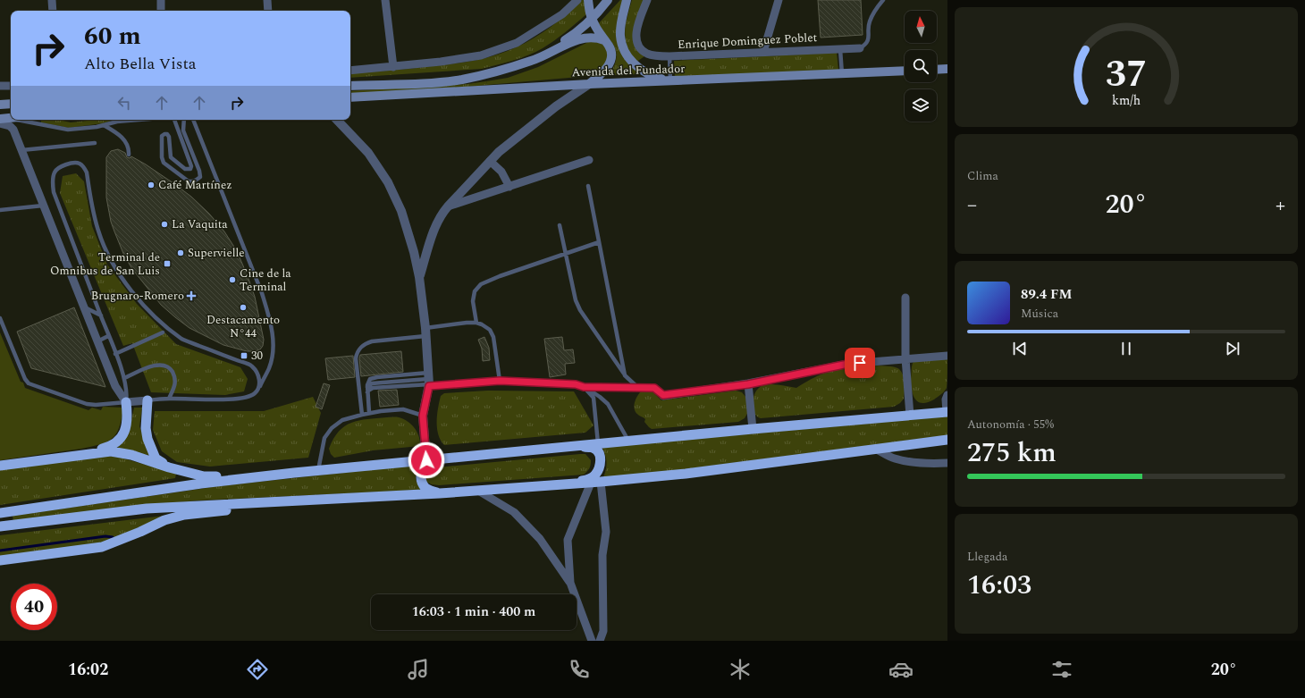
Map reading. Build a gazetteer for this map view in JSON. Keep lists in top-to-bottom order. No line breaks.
{"streets":{"main road":["Avenida del Fundador"],"street":["Enrique Dominguez Poblet"]},"places":{"other":["Café Martínez","La Vaquita","Supervielle","Cine de la Terminal","Destacamento N°44"],"transit":["Terminal de Omnibus de San Luis","30"],"health":["Brugnaro-Romero"]},"north":"top","page":{"turn":["60 m","Alto Bella Vista"],"tile":["Clima",["Autonomía · 55%","275 km"],["Llegada","16:03"]],"heat":["−","20°","+"],"song":["89.4 FM","Música"],"limit":"40","trip":"16:03 · 1 min · 400 m","tabs":["16:02","20°"],"gauge":["37","km/h"]}}
